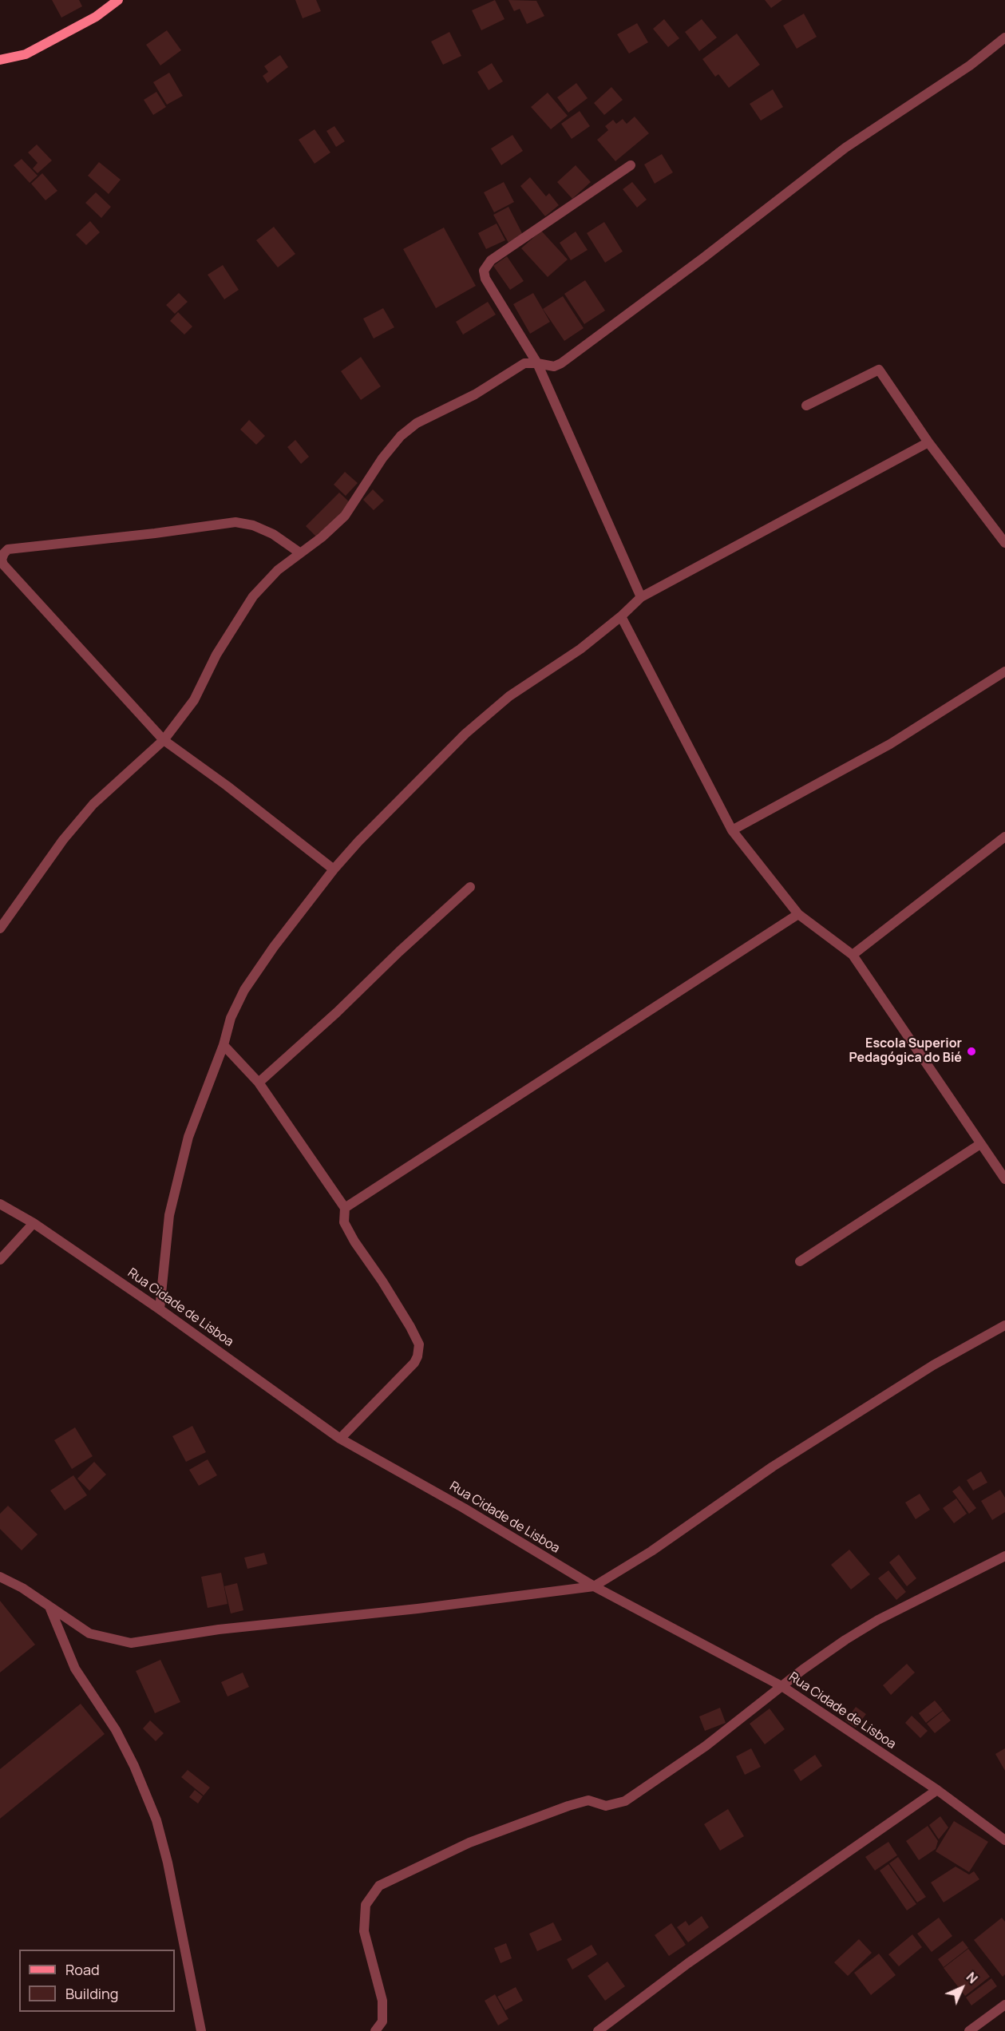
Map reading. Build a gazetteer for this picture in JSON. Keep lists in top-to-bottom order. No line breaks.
{"streets":{"street":["Rua Cidade de Lisboa"]},"places":["Escola Superior Pedagógica do Bié"],"legend":["Road","Building"],"north":"top right"}
